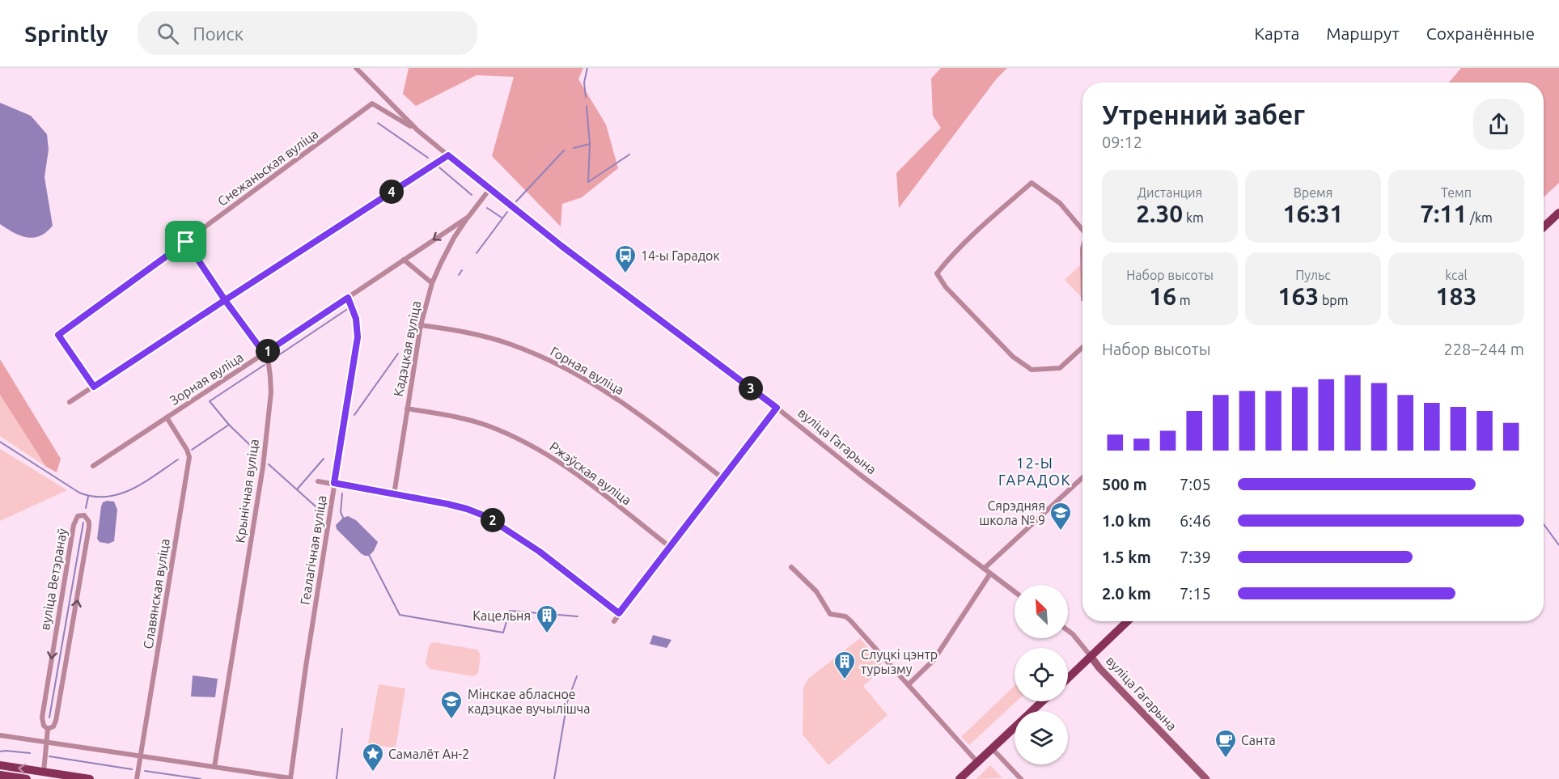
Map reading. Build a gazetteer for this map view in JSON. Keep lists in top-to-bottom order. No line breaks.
{"streets":{"main road":["вуліца Гагарына"],"street":["Снежаньская вуліца","Кадэцкая вуліца","Горная вуліца","Зорная вуліца","Ржэўская вуліца","Крынічная вуліца","Геалагічная вуліца","вуліца Ветэранаў","Славянская вуліца"]},"crossings":[["Снежаньская вуліца","вуліца Гагарына"],["Снежаньская вуліца","Крынічная вуліца"],["Кадэцкая вуліца","Горная вуліца"],["Кадэцкая вуліца","Зорная вуліца"],["Кадэцкая вуліца","Ржэўская вуліца"],["Зорная вуліца","вуліца Гагарына"],["Зорная вуліца","Крынічная вуліца"],["Зорная вуліца","Геалагічная вуліца"],["Зорная вуліца","Славянская вуліца"]],"districts":["12-Ы ГАРАДОК"],"places":{"bus stop":["14-ы Гарадок"],"school or university":["Сярэдняя школа № 9","Мінскае абласное кадэцкае вучылішча"],"building":["Кацельня","Слуцкі цэнтр турызму"],"cafe":["Санта"],"place":["Самалёт Ан-2"]},"north":"top left","page":{"header":"Sprintly","search":"Поиск","nav":["Карта","Маршрут","Сохранённые"],"heading":["Утренний забег","09:12"],"stats":[["Дистанция","2.30 km"],["Время","16:31"],["Темп","7:11 /km"],["Набор высоты","16 m"],["Пульс","163 bpm"],["kcal","183"]],"pins":["4","1","3","2"],"chart":["Набор высоты","228–244 m"],"list":[{"name":"500 m","note":"7:05"},{"name":"1.0 km","note":"6:46"},{"name":"1.5 km","note":"7:39"},{"name":"2.0 km","note":"7:15"}]}}
